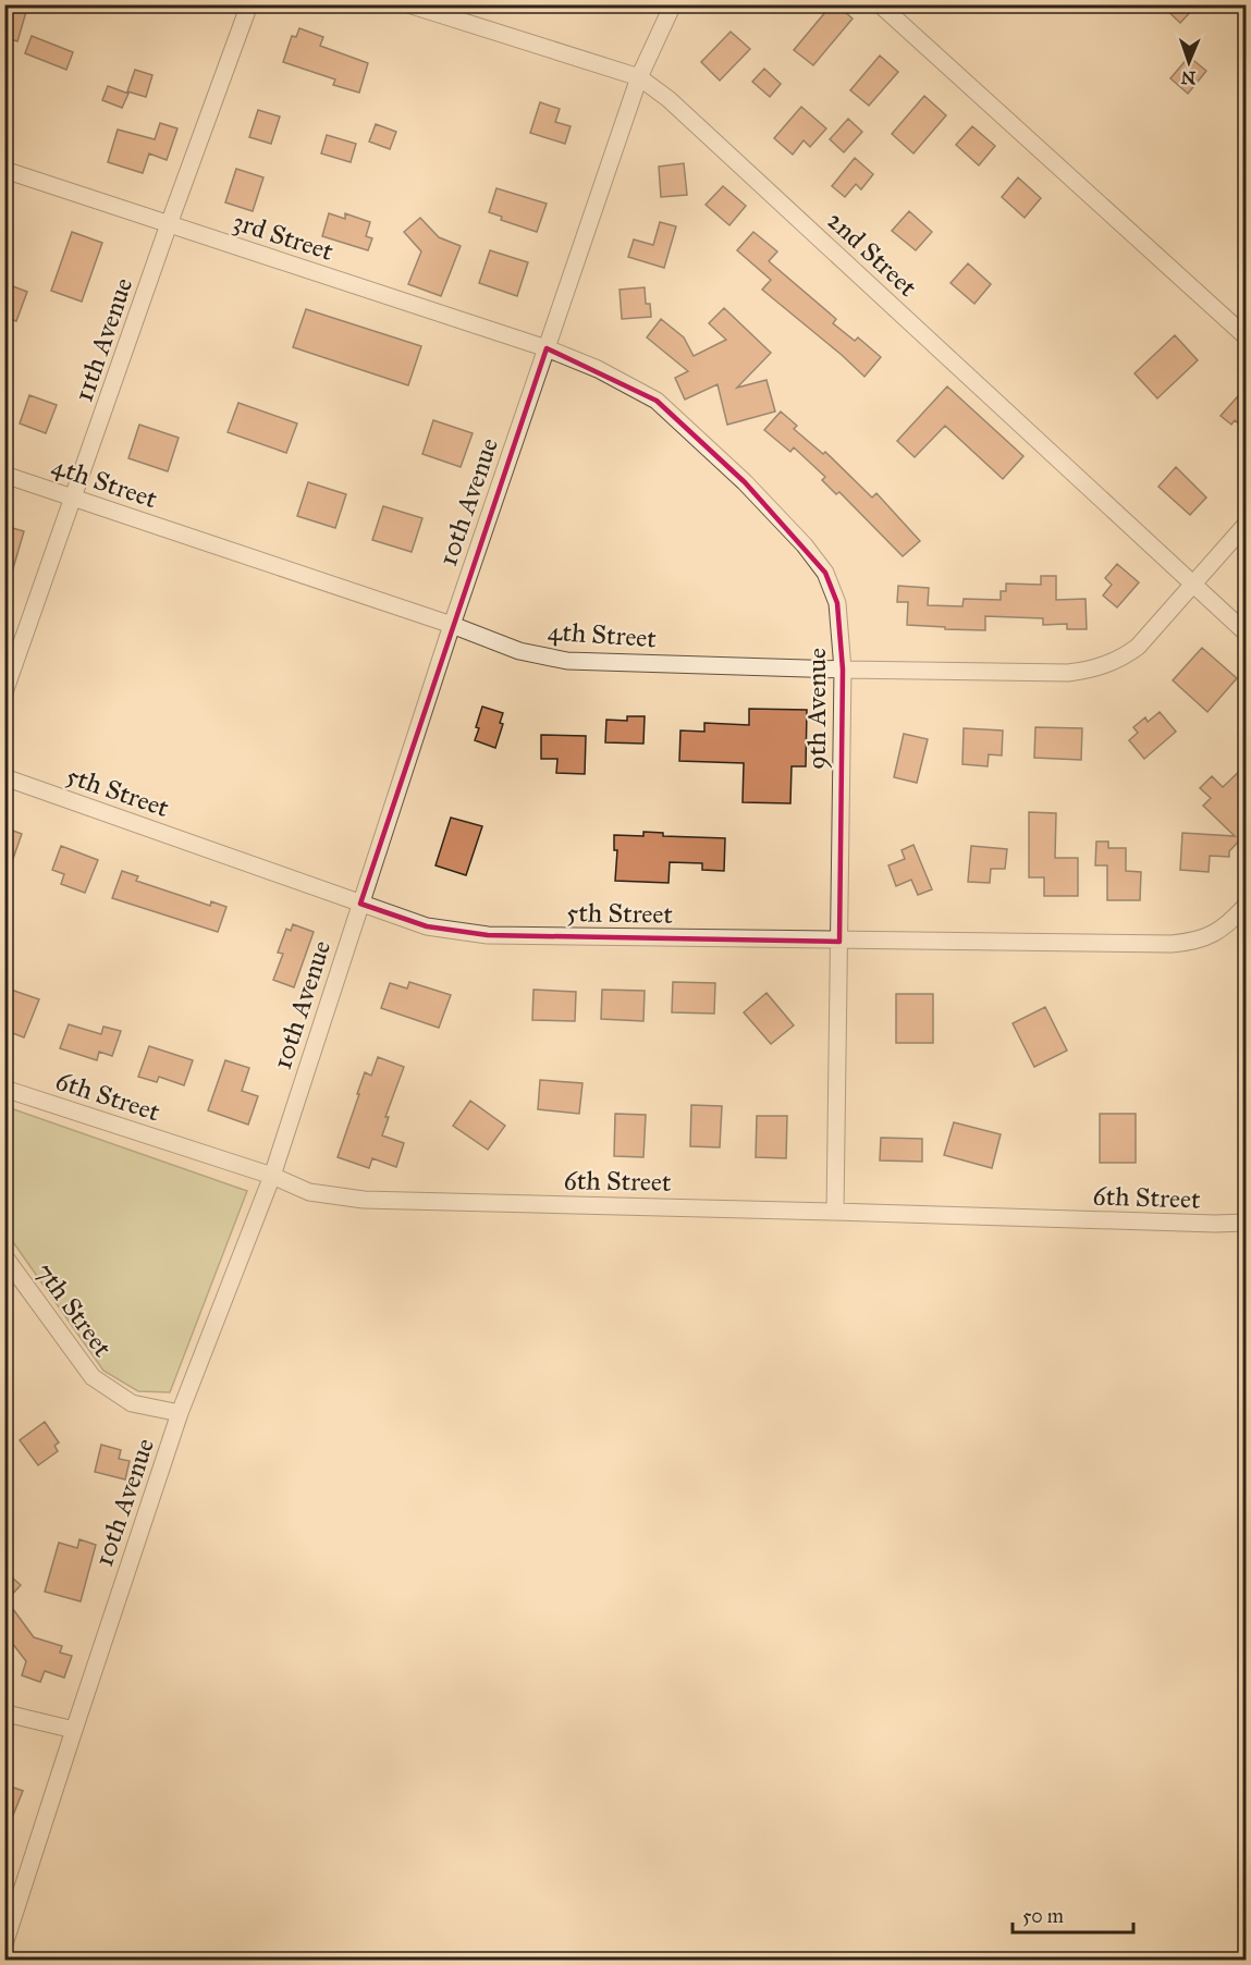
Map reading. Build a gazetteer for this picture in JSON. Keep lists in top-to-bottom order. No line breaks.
{"streets":{"street":["3rd Street","2nd Street","11th Avenue","4th Street","10th Avenue","9th Avenue","5th Street","6th Street","7th Street"]},"crossings":[["3rd Street","11th Avenue"],["3rd Street","10th Avenue"],["3rd Street","9th Avenue"],["2nd Street","4th Street"],["2nd Street","10th Avenue"],["11th Avenue","4th Street"],["4th Street","10th Avenue"],["4th Street","9th Avenue"],["10th Avenue","9th Avenue"],["10th Avenue","5th Street"],["10th Avenue","6th Street"],["10th Avenue","7th Street"],["9th Avenue","5th Street"],["9th Avenue","6th Street"]],"scale_bar":"50 m","north":"bottom"}
